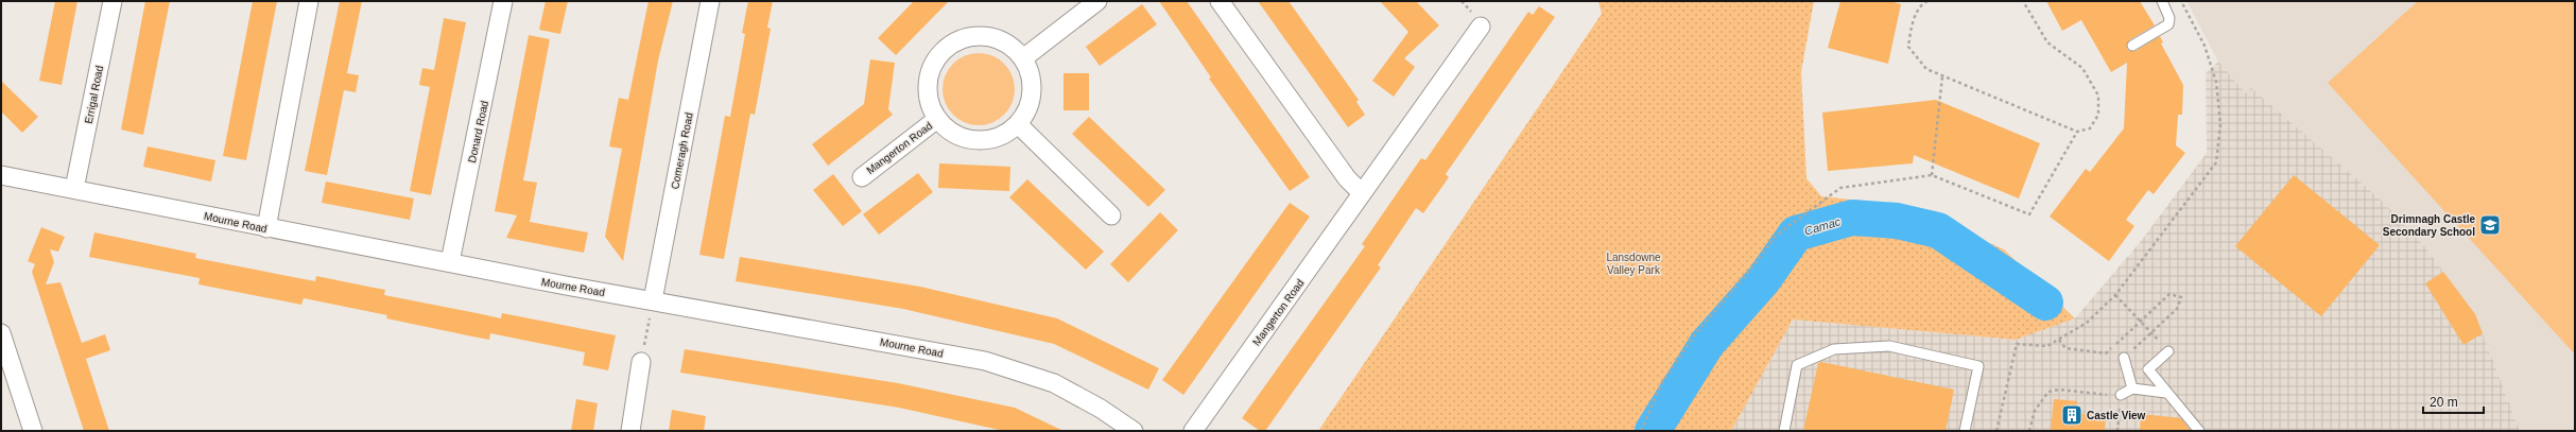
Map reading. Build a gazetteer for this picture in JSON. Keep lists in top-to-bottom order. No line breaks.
{"streets":{"street":["Errigal Road","Donard Road","Mangerton Road","Comeragh Road","Mourne Road"]},"crossings":[["Errigal Road","Mourne Road"],["Donard Road","Mourne Road"],["Comeragh Road","Mourne Road"]],"water":["Camac"],"parks":["Lansdowne Valley Park"],"places":{"school or university":["Drimnagh Castle Secondary School"],"building":["Castle View"]},"scale_bar":"20 m"}
